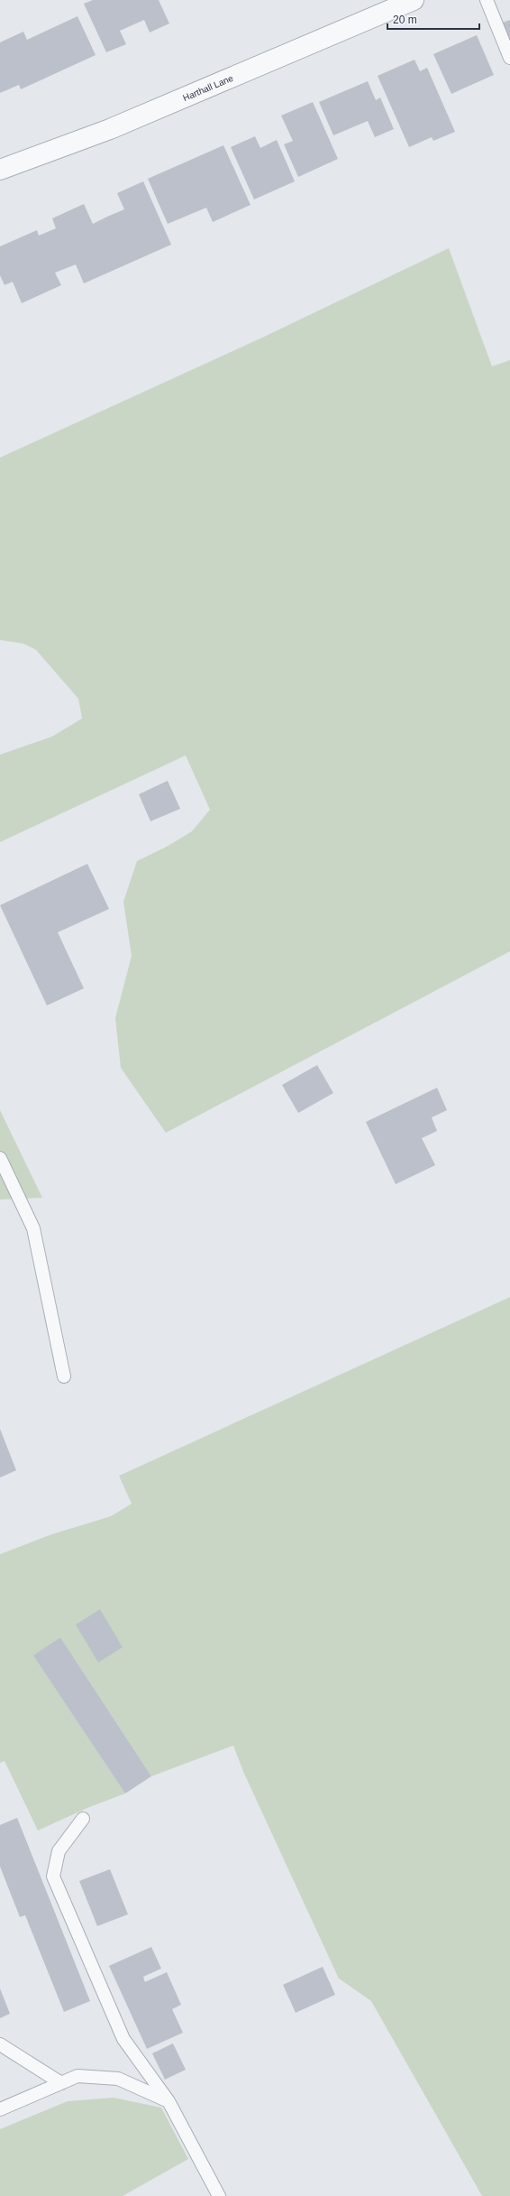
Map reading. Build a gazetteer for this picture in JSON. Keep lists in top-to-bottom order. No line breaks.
{"streets":{"street":["Harthall Lane"]},"scale_bar":"20 m"}
